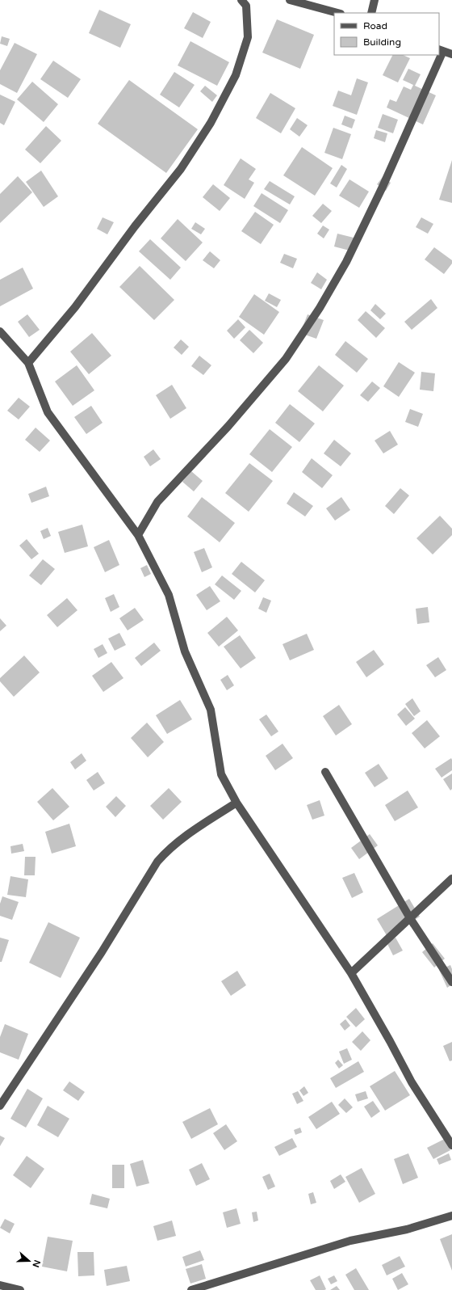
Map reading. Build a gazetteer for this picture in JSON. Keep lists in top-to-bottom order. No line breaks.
{"legend":["Road","Building"],"north":"right"}
